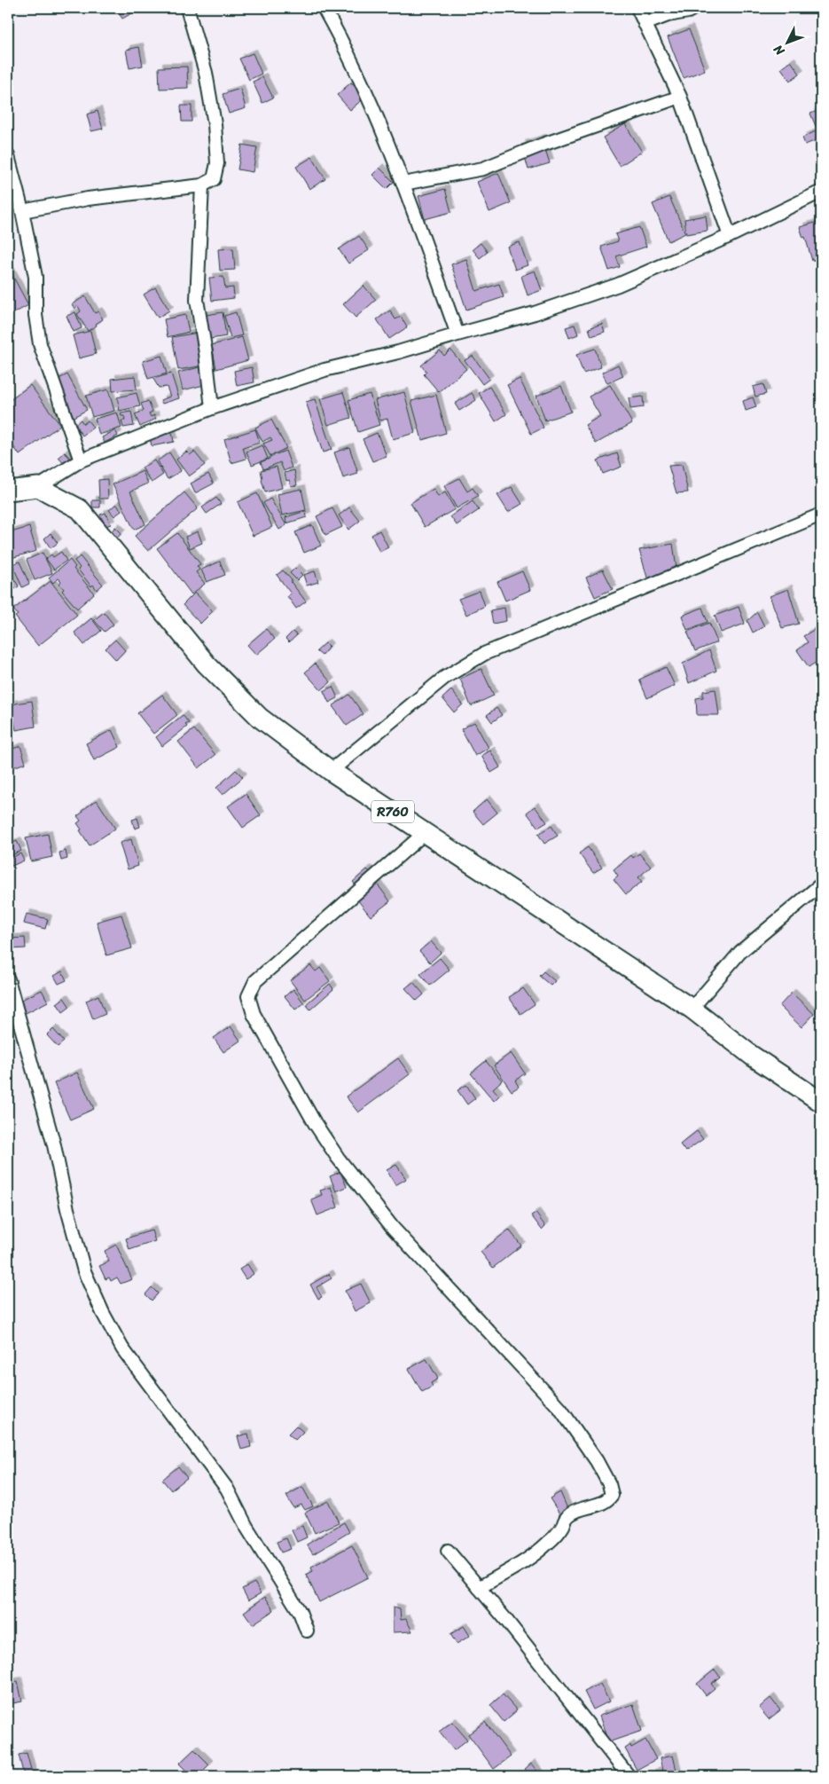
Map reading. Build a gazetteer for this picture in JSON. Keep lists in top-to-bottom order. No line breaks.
{"streets":{"main road":["R760"]},"north":"bottom left"}
